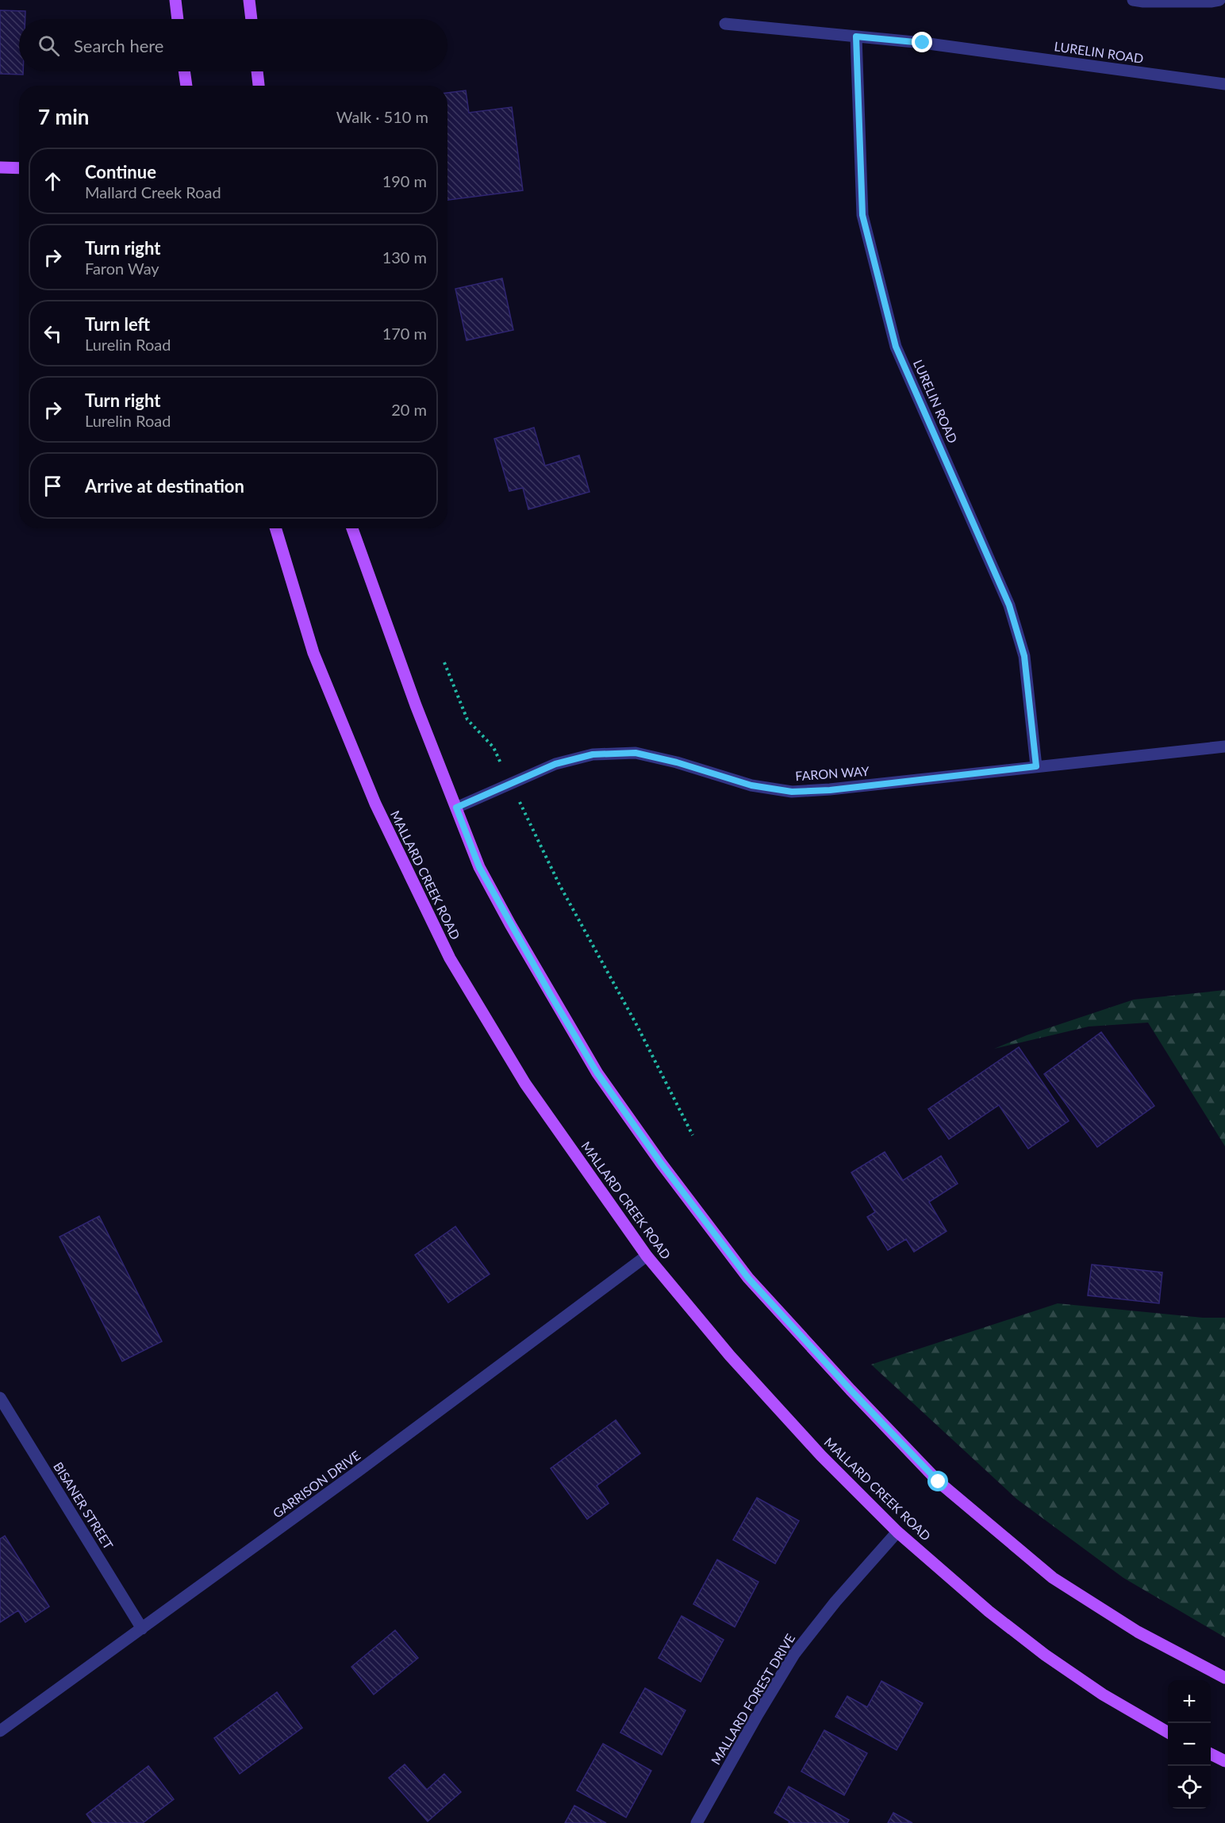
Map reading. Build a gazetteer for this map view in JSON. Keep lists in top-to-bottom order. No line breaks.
{"streets":{"main road":["MALLARD CREEK ROAD"],"street":["LURELIN ROAD","FARON WAY","GARRISON DRIVE","BISANER STREET","MALLARD FOREST DRIVE"]},"crossings":[["LURELIN ROAD","FARON WAY"],["MALLARD CREEK ROAD","GARRISON DRIVE"],["MALLARD CREEK ROAD","MALLARD FOREST DRIVE"],["GARRISON DRIVE","BISANER STREET"]],"page":{"search":"Search here","heading":["7 min","Walk · 510 m"],"list":[["Continue","Mallard Creek Road","190 m"],["Turn right","Faron Way","130 m"],["Turn left","Lurelin Road","170 m"],["Turn right","Lurelin Road","20 m"],"Arrive at destination"],"map_buttons":["+","−"]}}
